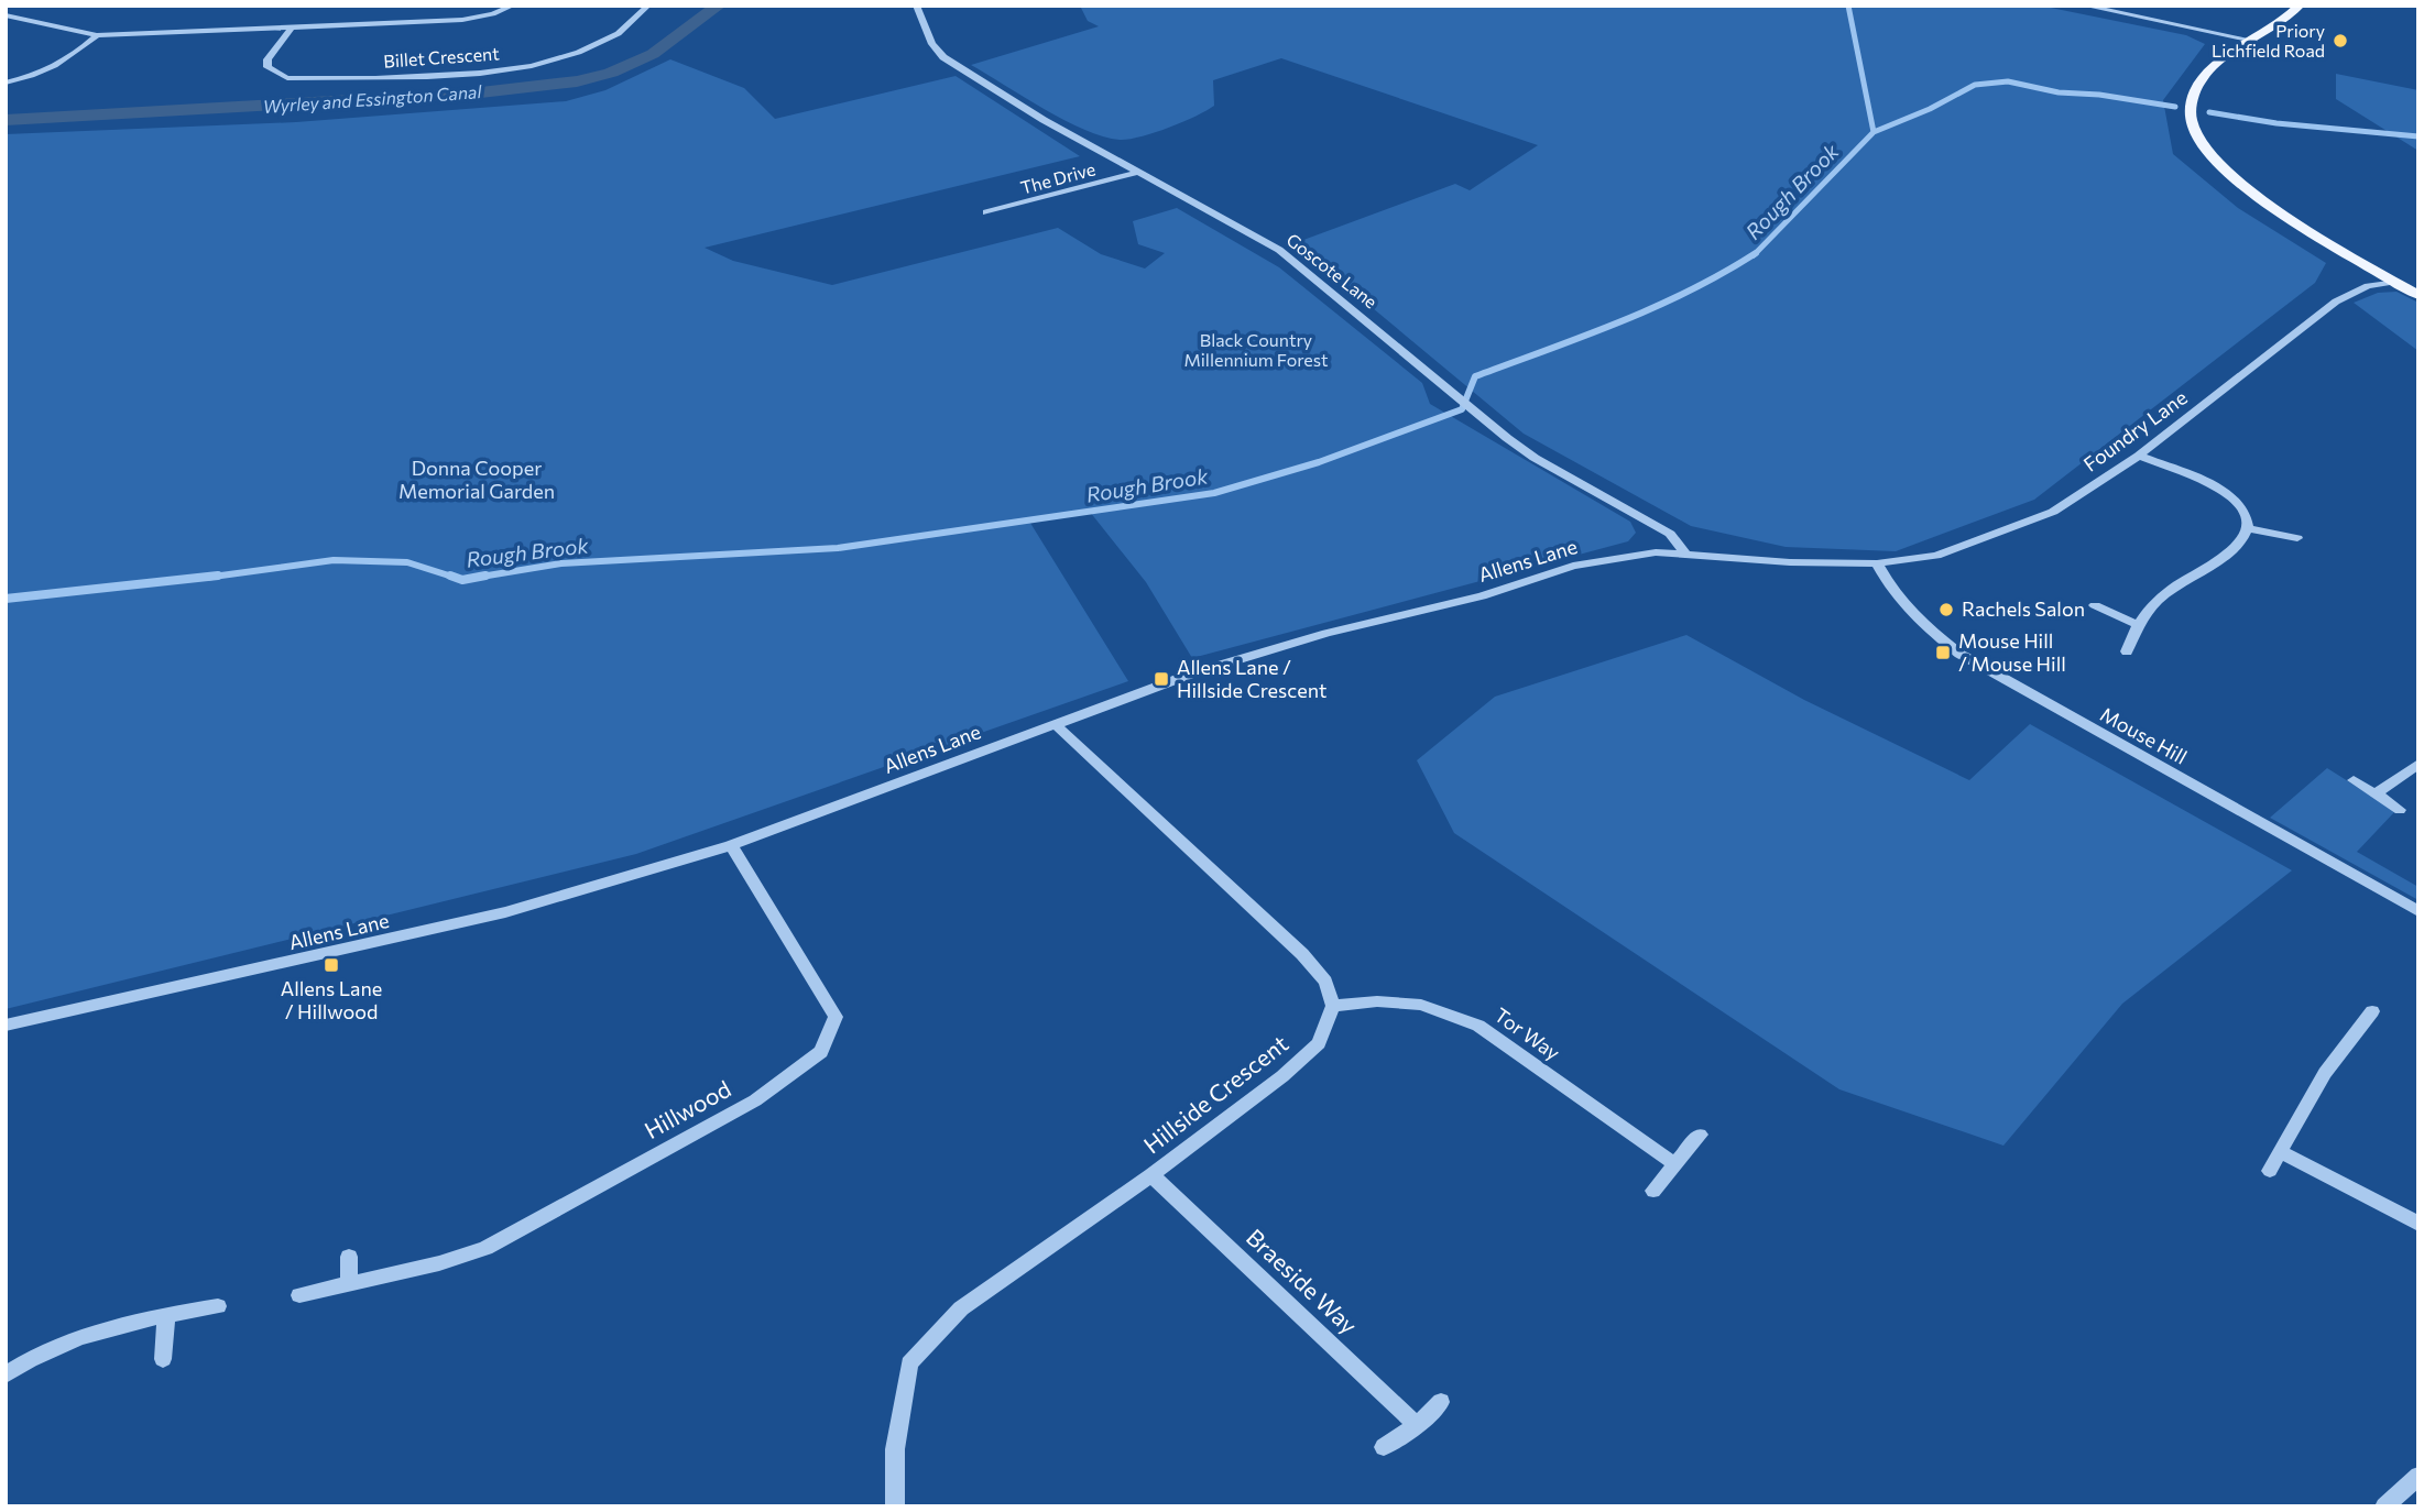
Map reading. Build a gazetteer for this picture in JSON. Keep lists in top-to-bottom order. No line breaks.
{"streets":{"street":["Billet Crescent","The Drive","Goscote Lane","Foundry Lane","Allens Lane","Mouse Hill","Tor Way","Hillside Crescent","Hillwood","Braeside Way"]},"crossings":[["The Drive","Goscote Lane"],["Goscote Lane","Allens Lane"],["Foundry Lane","Allens Lane"],["Foundry Lane","Mouse Hill"],["Allens Lane","Mouse Hill"],["Allens Lane","Hillwood"],["Tor Way","Hillside Crescent"],["Hillside Crescent","Braeside Way"]],"water":["Wyrley and Essington Canal","Rough Brook"],"parks":["Black Country Millennium Forest","Donna Cooper Memorial Garden"],"places":{"other":["Priory Lichfield Road","Rachels Salon"],"transit":["Mouse Hill / Mouse Hill","Allens Lane / Hillside Crescent","Allens Lane / Hillwood"]}}
